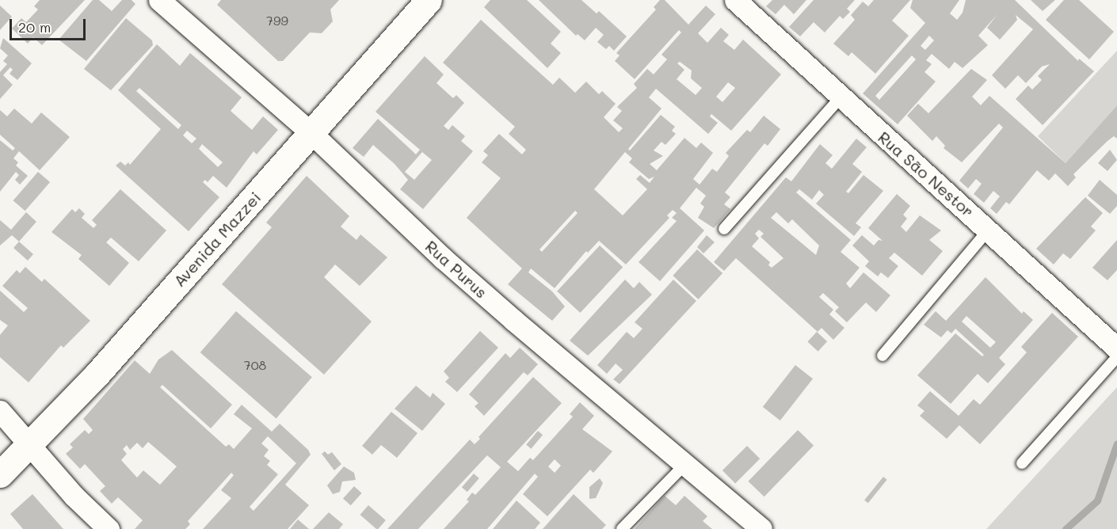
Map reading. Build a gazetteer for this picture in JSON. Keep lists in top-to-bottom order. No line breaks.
{"streets":{"street":["Rua São Nestor","Avenida Mazzei","Rua Purus"]},"crossings":[["Avenida Mazzei","Rua Purus"]],"house_numbers":["799","708"],"scale_bar":"20 m"}
